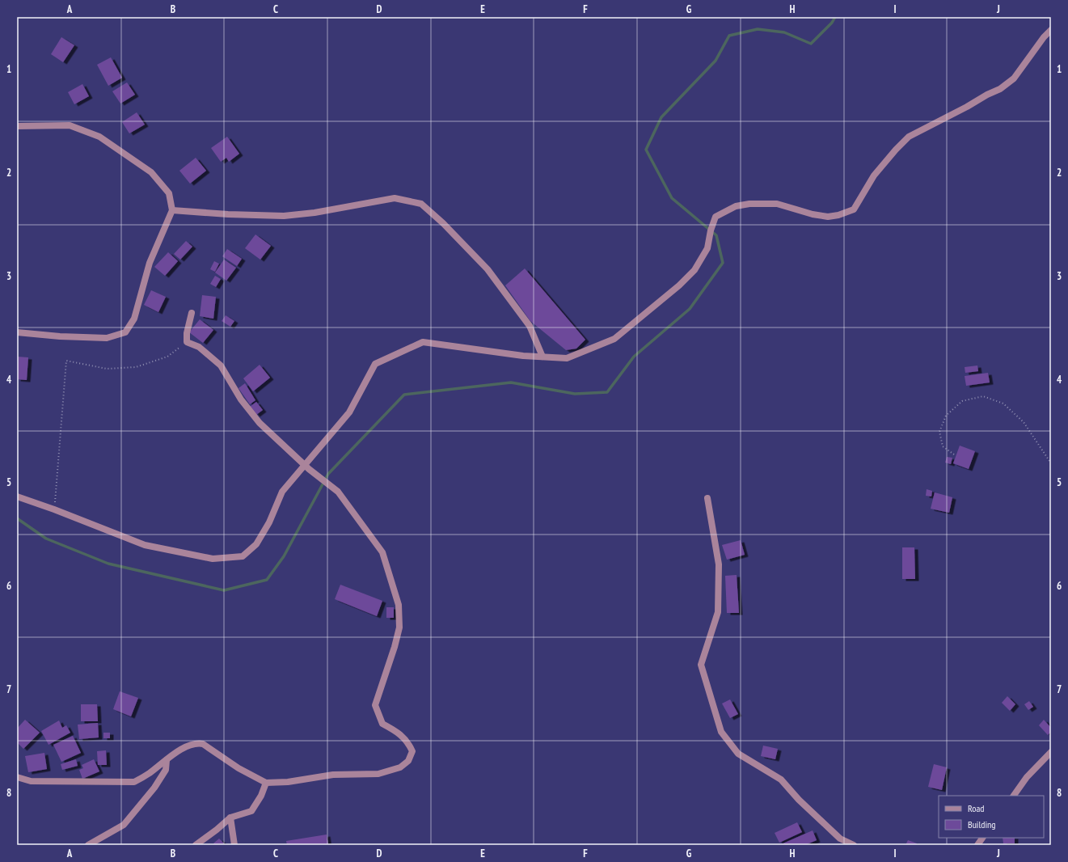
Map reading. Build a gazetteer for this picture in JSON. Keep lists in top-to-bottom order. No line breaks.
{"legend":["Road","Building"],"grid":{"columns":["A","B","C","D","E","F","G","H","I","J"],"rows":["1","2","3","4","5","6","7","8"]}}
